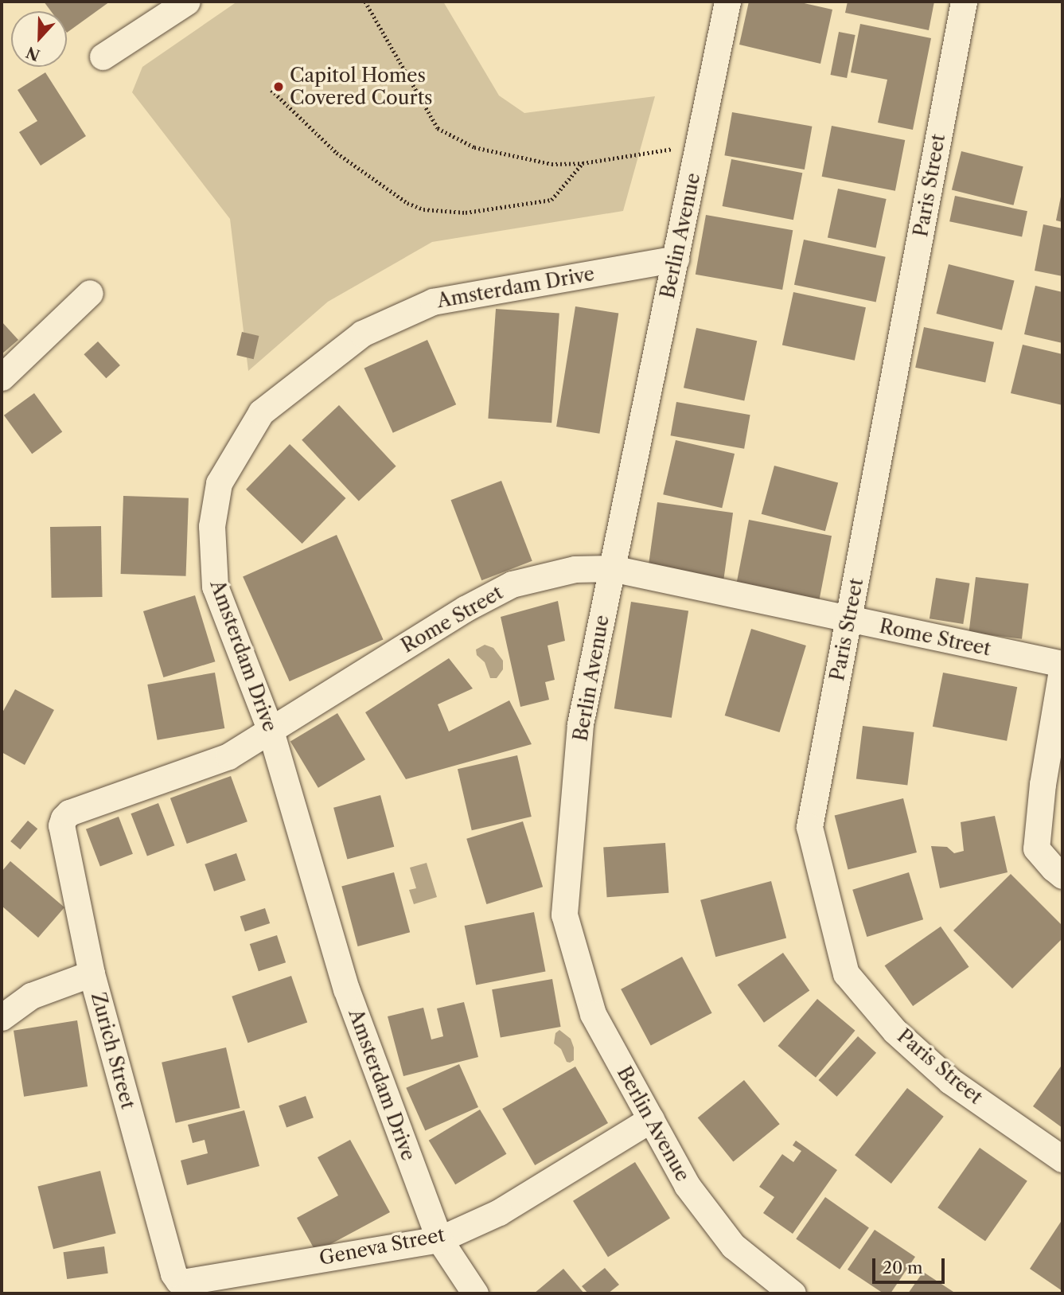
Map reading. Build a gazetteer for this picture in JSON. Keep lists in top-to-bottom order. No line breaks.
{"streets":{"street":["Paris Street","Berlin Avenue","Amsterdam Drive","Rome Street","Zurich Street","Geneva Street"]},"crossings":[["Paris Street","Rome Street"],["Berlin Avenue","Amsterdam Drive"],["Berlin Avenue","Rome Street"],["Berlin Avenue","Geneva Street"],["Amsterdam Drive","Rome Street"],["Amsterdam Drive","Geneva Street"],["Rome Street","Zurich Street"],["Zurich Street","Geneva Street"]],"places":["Capitol Homes Covered Courts"],"scale_bar":"20 m","north":"bottom"}
